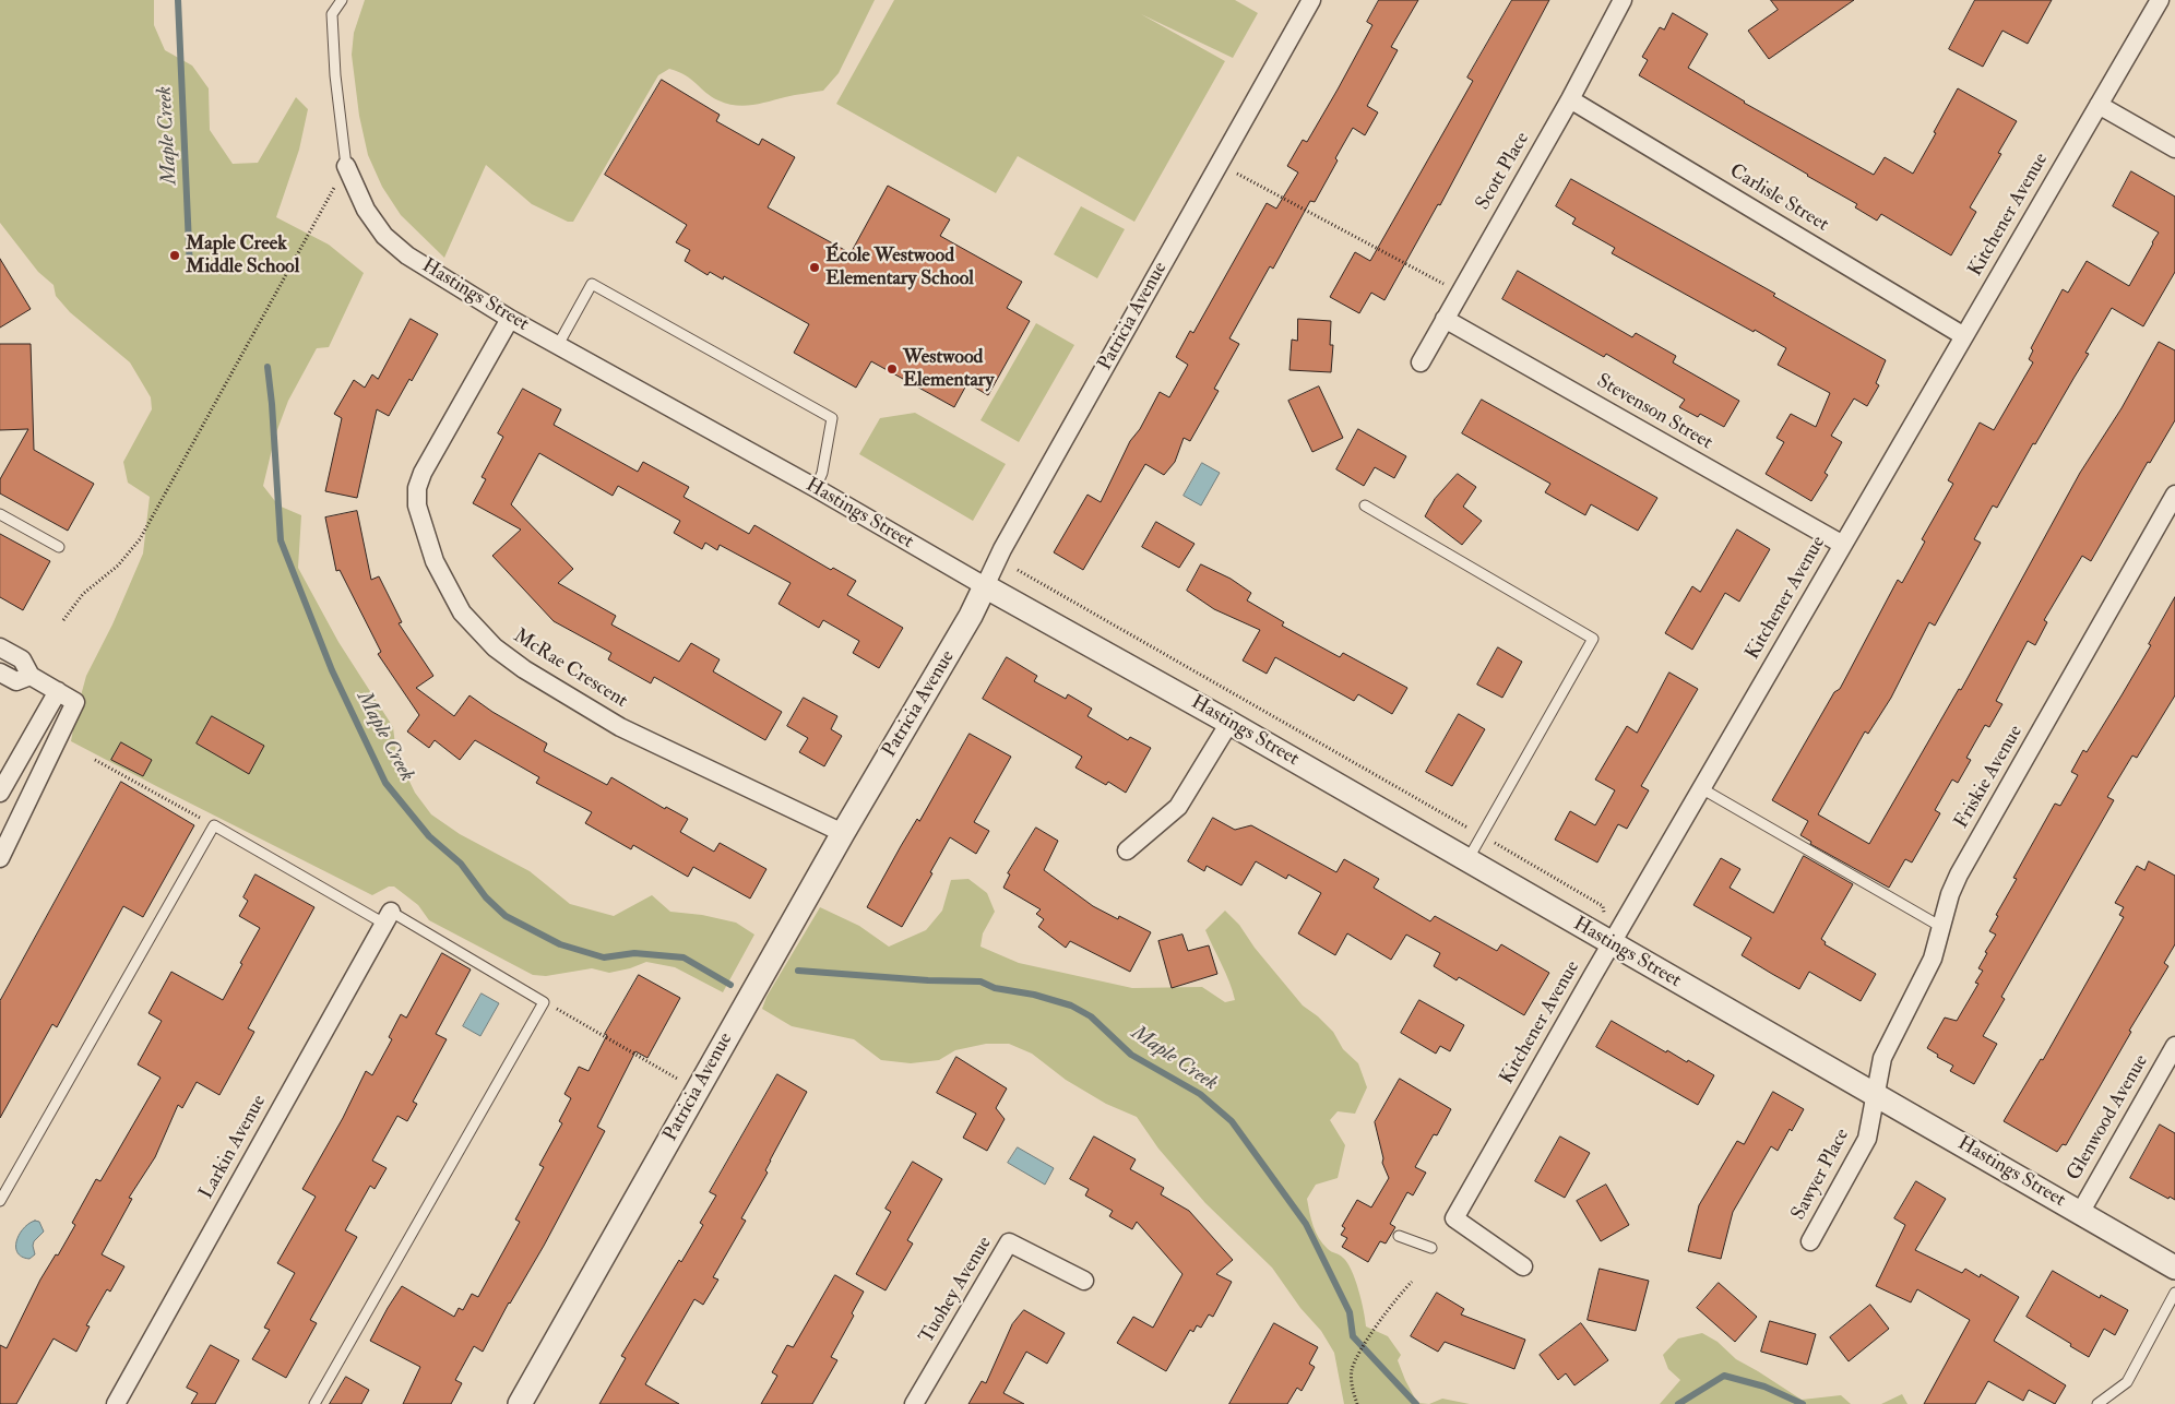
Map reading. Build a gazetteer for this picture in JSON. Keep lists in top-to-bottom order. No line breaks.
{"streets":{"street":["Scott Place","Carlisle Street","Kitchener Avenue","Hastings Street","Patricia Avenue","Stevenson Street","McRae Crescent","Friskie Avenue","Glenwood Avenue","Larkin Avenue","Sawyer Place","Tuohey Avenue"]},"crossings":[["Scott Place","Carlisle Street"],["Scott Place","Stevenson Street"],["Carlisle Street","Kitchener Avenue"],["Kitchener Avenue","Hastings Street"],["Kitchener Avenue","Stevenson Street"],["Hastings Street","Patricia Avenue"],["Hastings Street","McRae Crescent"],["Hastings Street","Friskie Avenue"],["Hastings Street","Glenwood Avenue"],["Hastings Street","Sawyer Place"],["Patricia Avenue","McRae Crescent"],["Friskie Avenue","Sawyer Place"]],"water":["Maple Creek"],"places":["Maple Creek Middle School","École Westwood Elementary School","Westwood Elementary"]}
